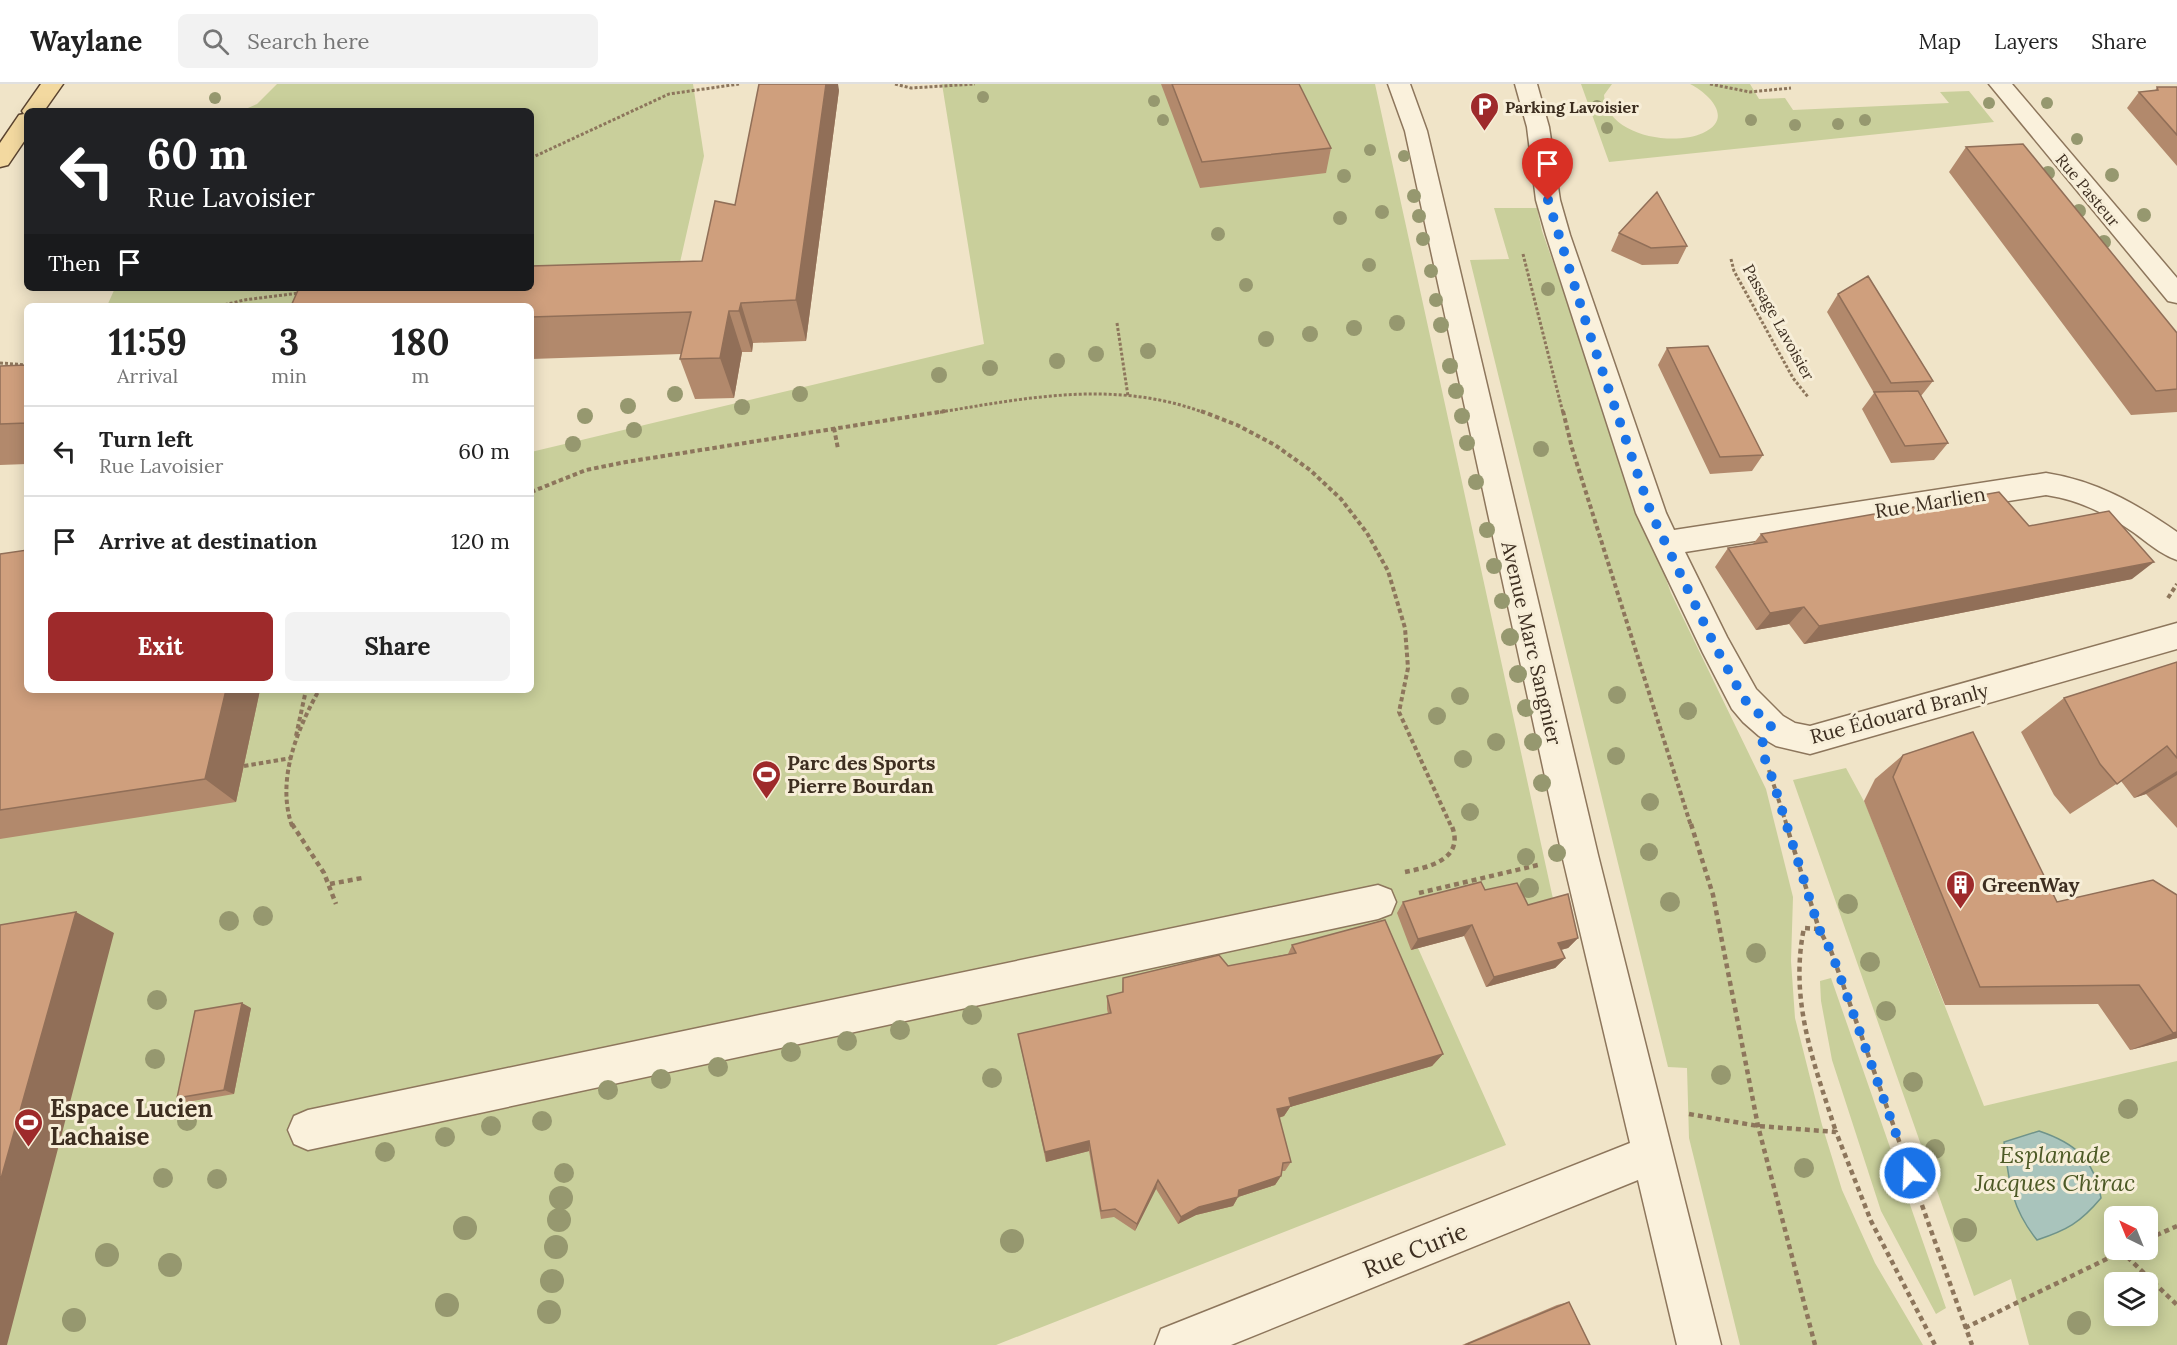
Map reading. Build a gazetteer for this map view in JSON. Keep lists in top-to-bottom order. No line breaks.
{"streets":{"street":["Rue Pasteur","Rue Marlien","Avenue Marc Sangnier","Rue Édouard Branly","Rue Curie"],"path":["Passage Lavoisier"]},"crossings":[["Avenue Marc Sangnier","Rue Curie"]],"parks":["Esplanade Jacques Chirac"],"places":{"parking":["Parking Lavoisier"],"sports":["Parc des Sports Pierre Bourdan","Espace Lucien Lachaise"],"building":["GreenWay"]},"north":"top left","page":{"header":"Waylane","search":"Search here","nav":["Map","Layers","Share"],"turn":["60 m","Rue Lavoisier"],"then":"Then","eta":["11:59","Arrival","3","min","180","m"],"list":[{"name":"Turn left","note":"Rue Lavoisier","value":"60 m"},{"name":"Arrive at destination","value":"120 m"}],"buttons":["Exit","Share"]}}
